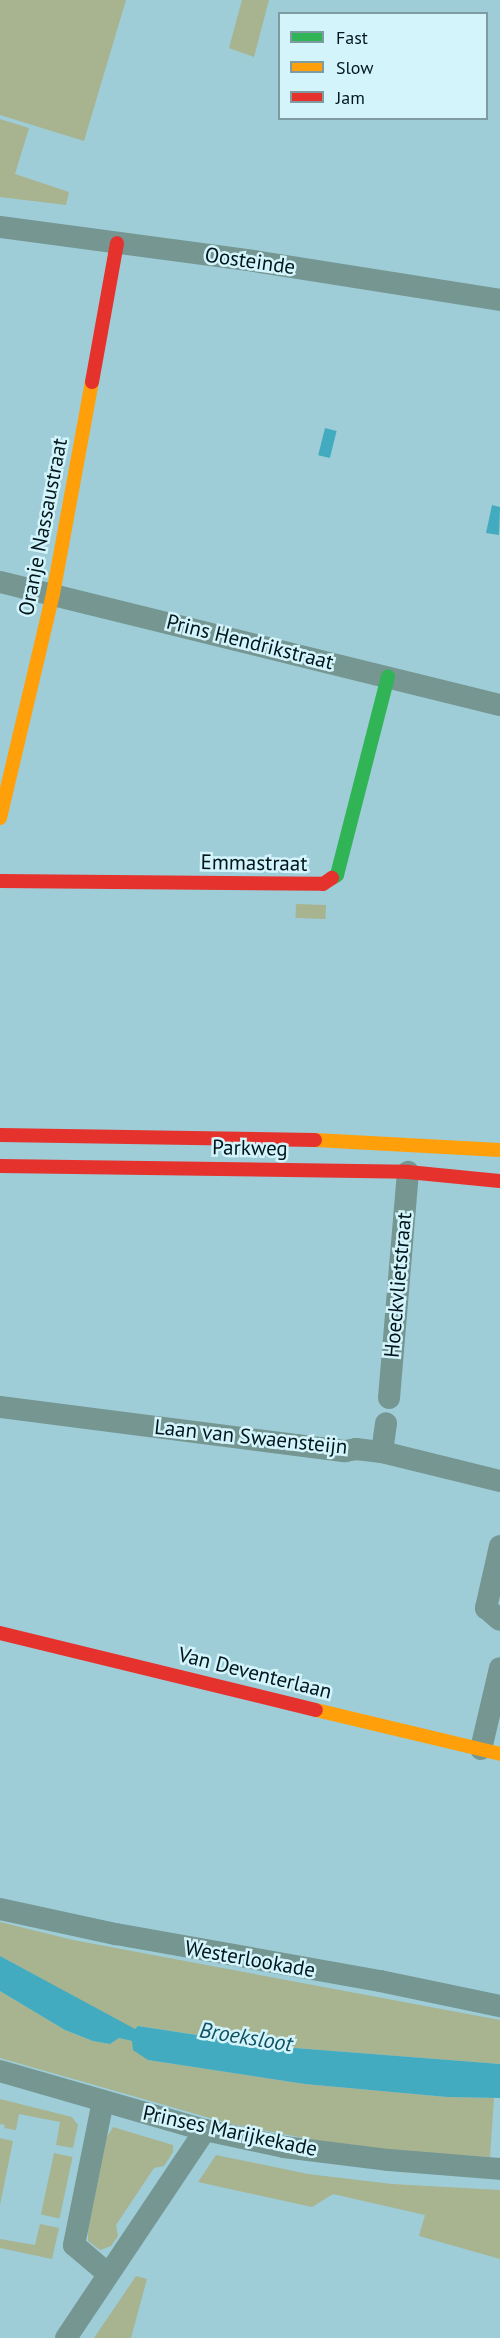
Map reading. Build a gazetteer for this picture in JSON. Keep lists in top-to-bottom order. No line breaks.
{"streets":{"street":["Oosteinde","Oranje Nassaustraat","Prins Hendrikstraat","Emmastraat","Parkweg","Hoeckvlietstraat","Laan van Swaensteijn","Van Deventerlaan","Westerlookade","Prinses Marijkekade"]},"crossings":[["Oosteinde","Oranje Nassaustraat"],["Oranje Nassaustraat","Prins Hendrikstraat"],["Prins Hendrikstraat","Emmastraat"],["Parkweg","Hoeckvlietstraat"]],"water":["Broeksloot"],"legend":["Fast","Slow","Jam"]}
